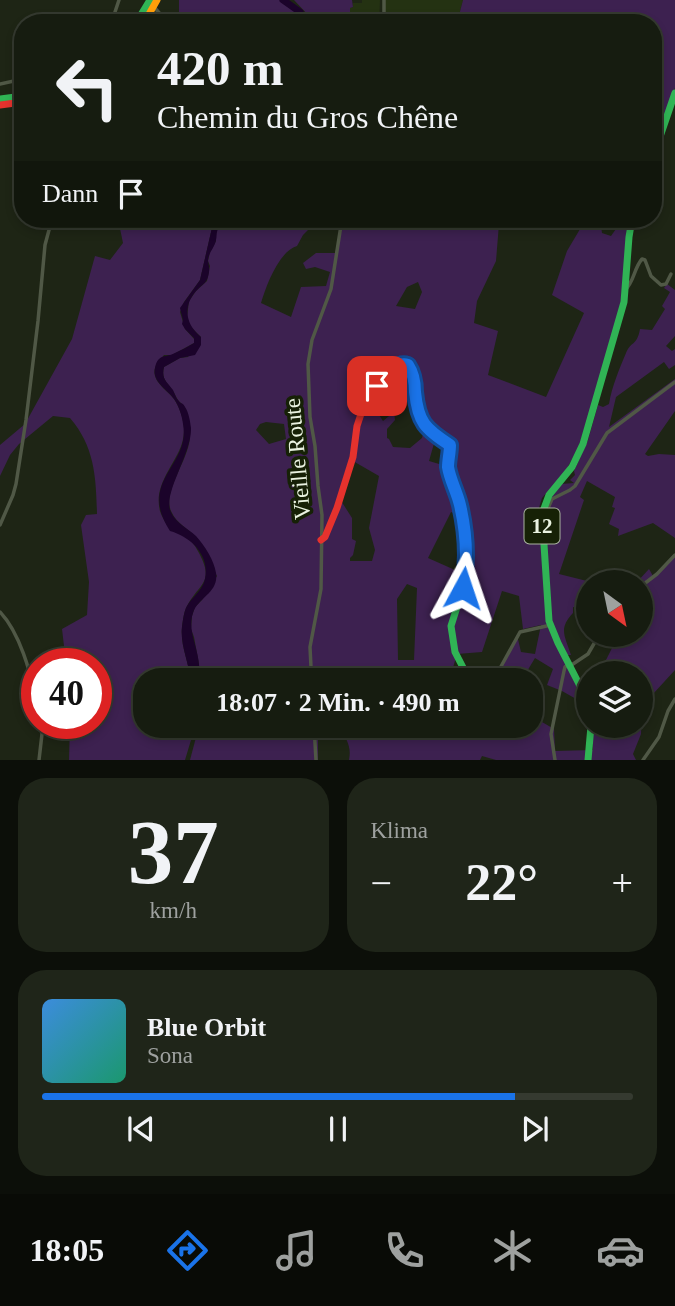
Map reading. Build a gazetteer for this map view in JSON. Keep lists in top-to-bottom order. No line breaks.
{"streets":{"main road":["12"],"street":["Vieille Route"]},"north":"bottom right","page":{"turn":["420 m","Chemin du Gros Chêne"],"then":"Dann","limit":"40","trip":"18:07 · 2 Min. · 490 m","tile":[["37","km/h"],"Klima"],"heat":["−","22°","+"],"song":["Blue Orbit","Sona"],"tabs":"18:05"}}
